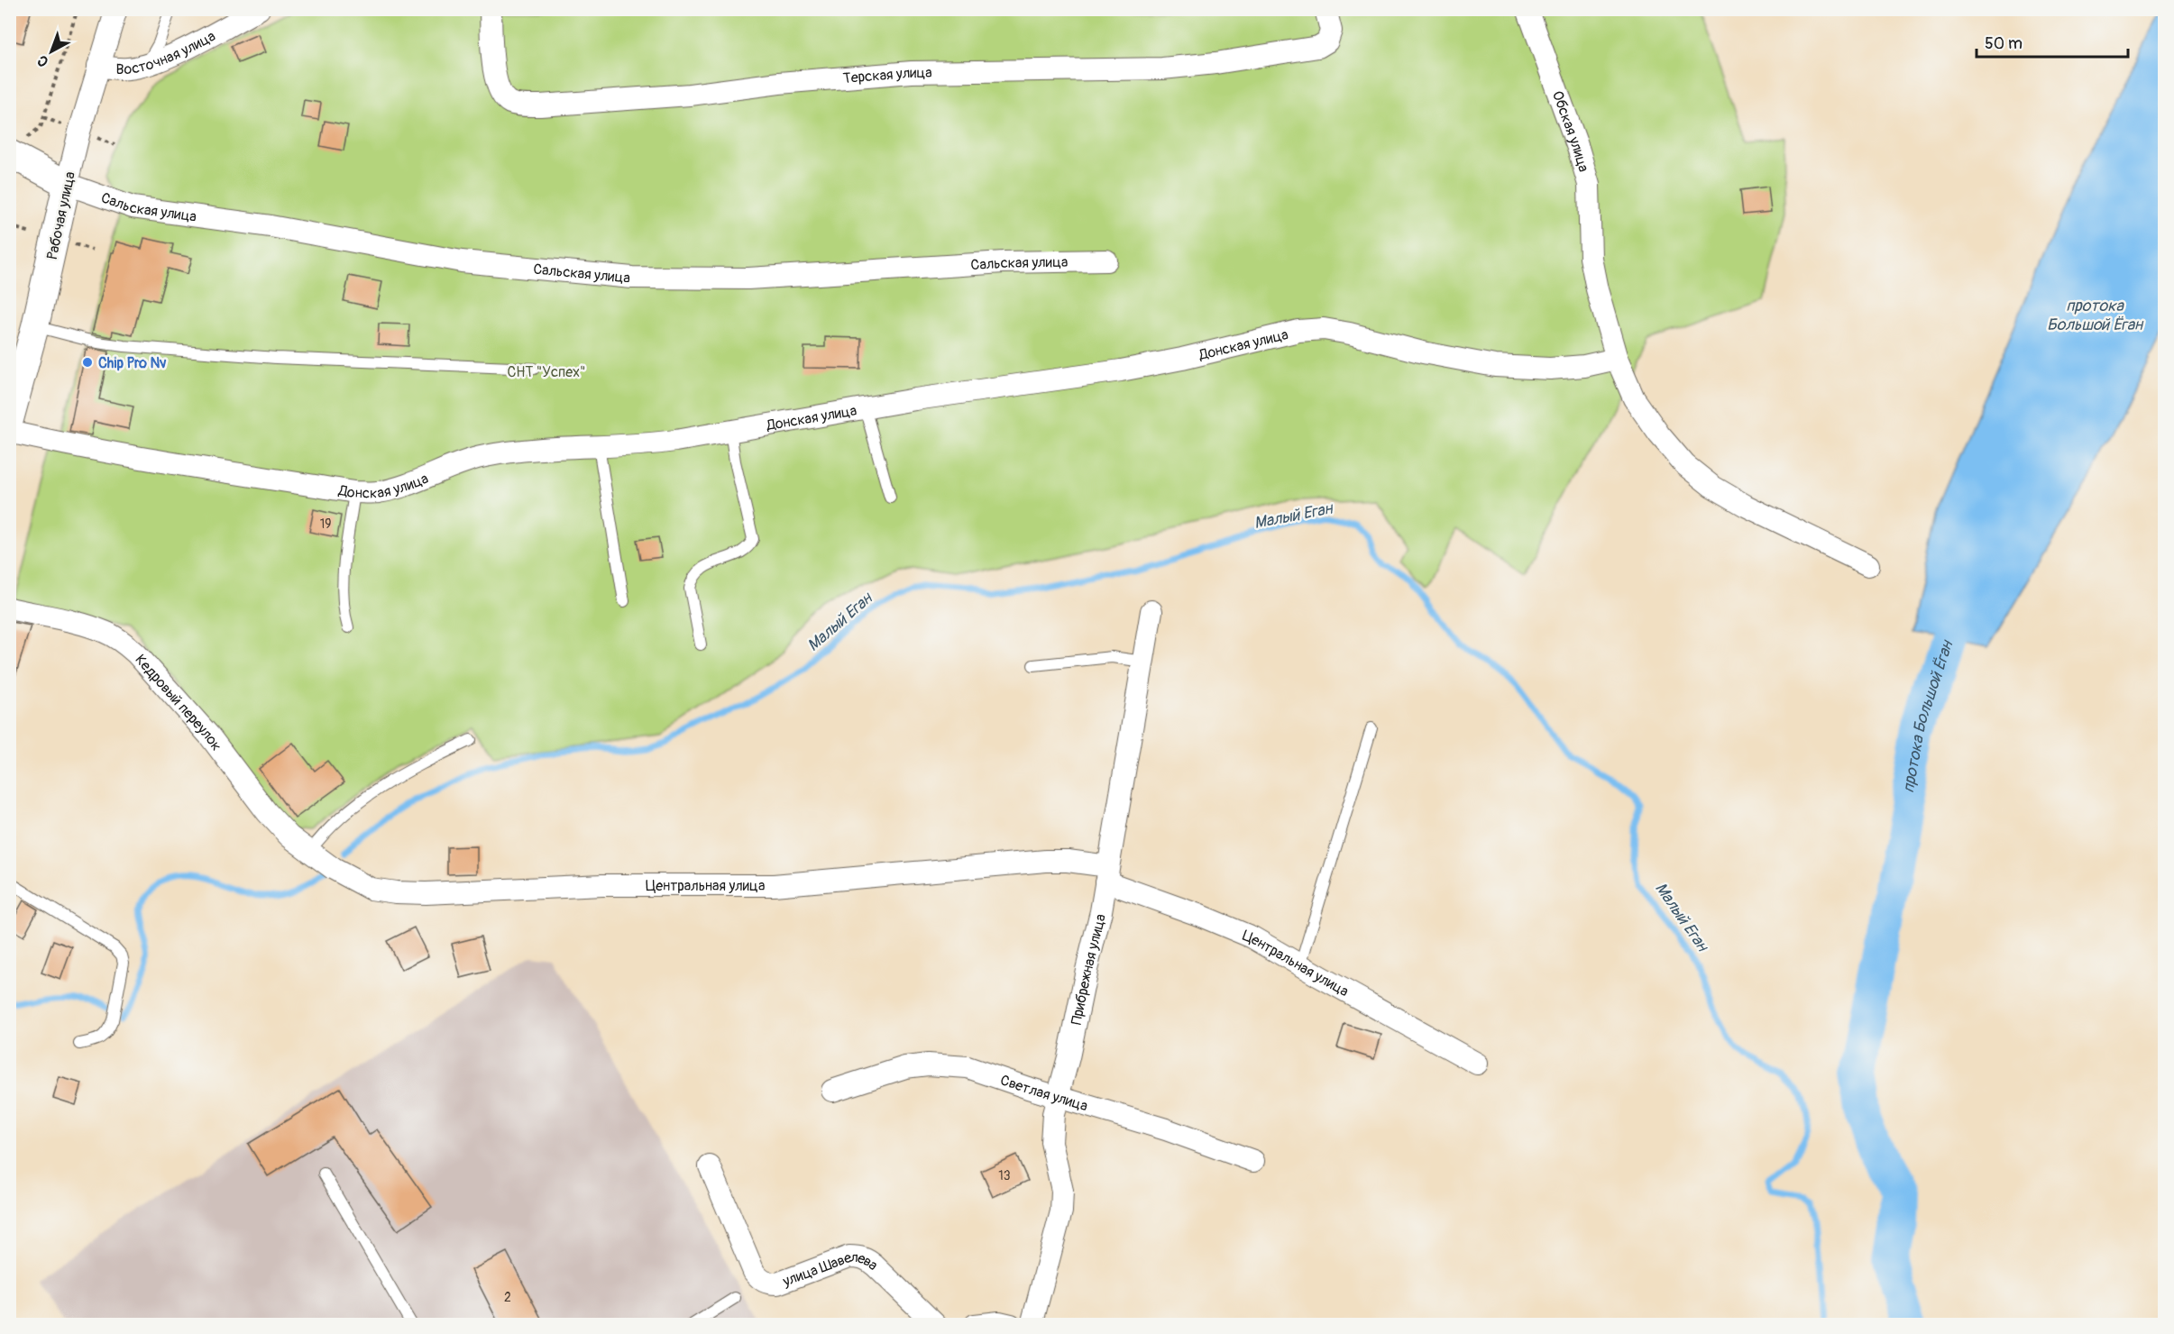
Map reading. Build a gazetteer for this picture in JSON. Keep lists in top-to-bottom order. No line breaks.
{"streets":{"street":["Восточная улица","Терская улица","Обская улица","Сальская улица","Рабочая улица","Донская улица","Кедровый переулок","Центральная улица","Прибрежная улица","Светлая улица","улица Шавелева"]},"crossings":[["Восточная улица","Рабочая улица"],["Обская улица","Донская улица"],["Сальская улица","Рабочая улица"],["Кедровый переулок","Центральная улица"],["Центральная улица","Прибрежная улица"],["Прибрежная улица","Светлая улица"]],"water":["протока Большой Ёган","Малый Еган"],"parks":["СНТ \"Успех\""],"places":["Chip Pro Nv"],"house_numbers":["19","13","2"],"scale_bar":"50 m","north":"bottom left"}
